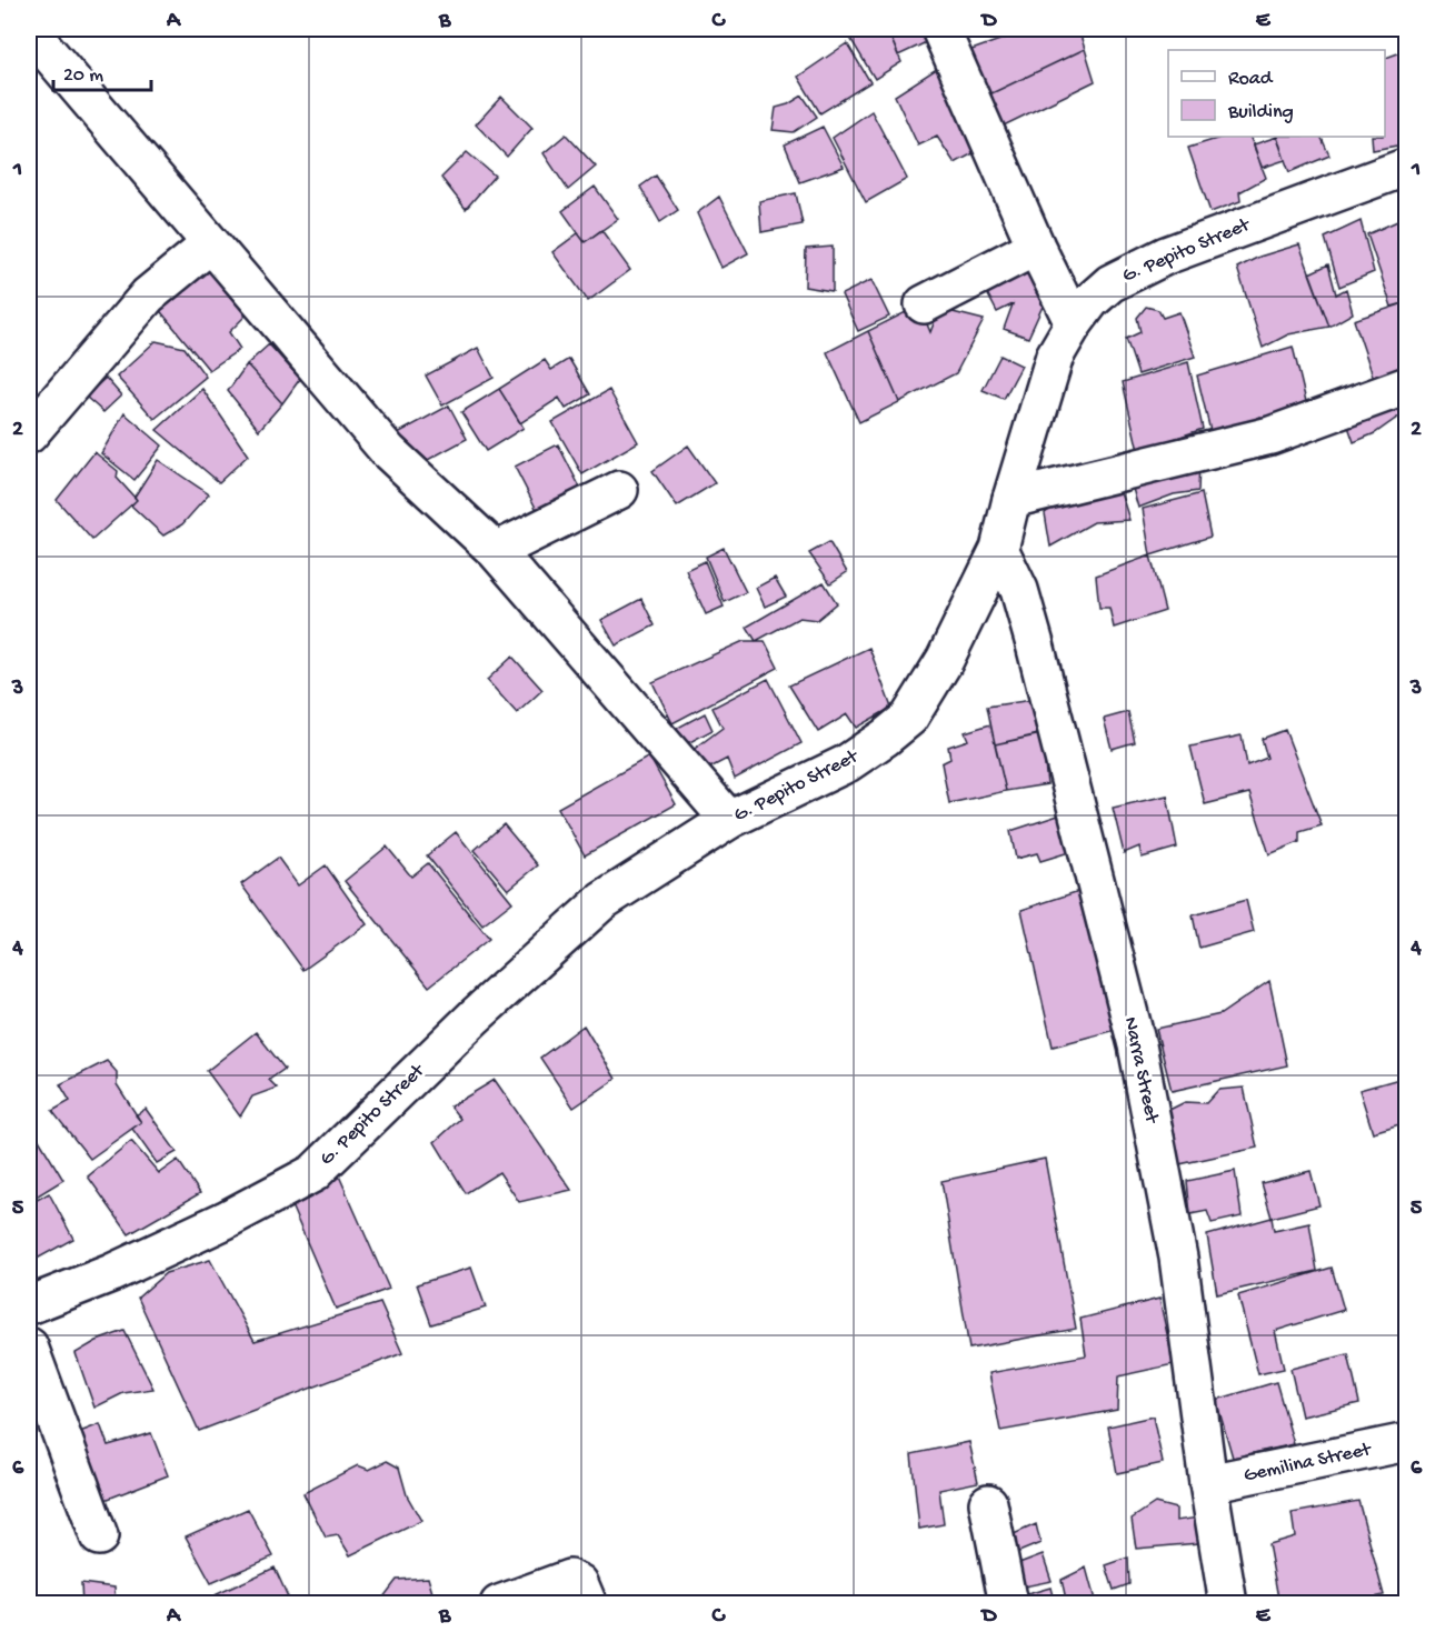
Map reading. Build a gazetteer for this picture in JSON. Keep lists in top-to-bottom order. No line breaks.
{"streets":{"street":["G. Pepito Street","Narra Street","Gemilina Street"]},"crossings":[["G. Pepito Street","Narra Street"],["Narra Street","Gemilina Street"]],"legend":["Road","Building"],"scale_bar":"20 m","grid":{"columns":["A","B","C","D","E"],"rows":["1","2","3","4","5","6"]}}
